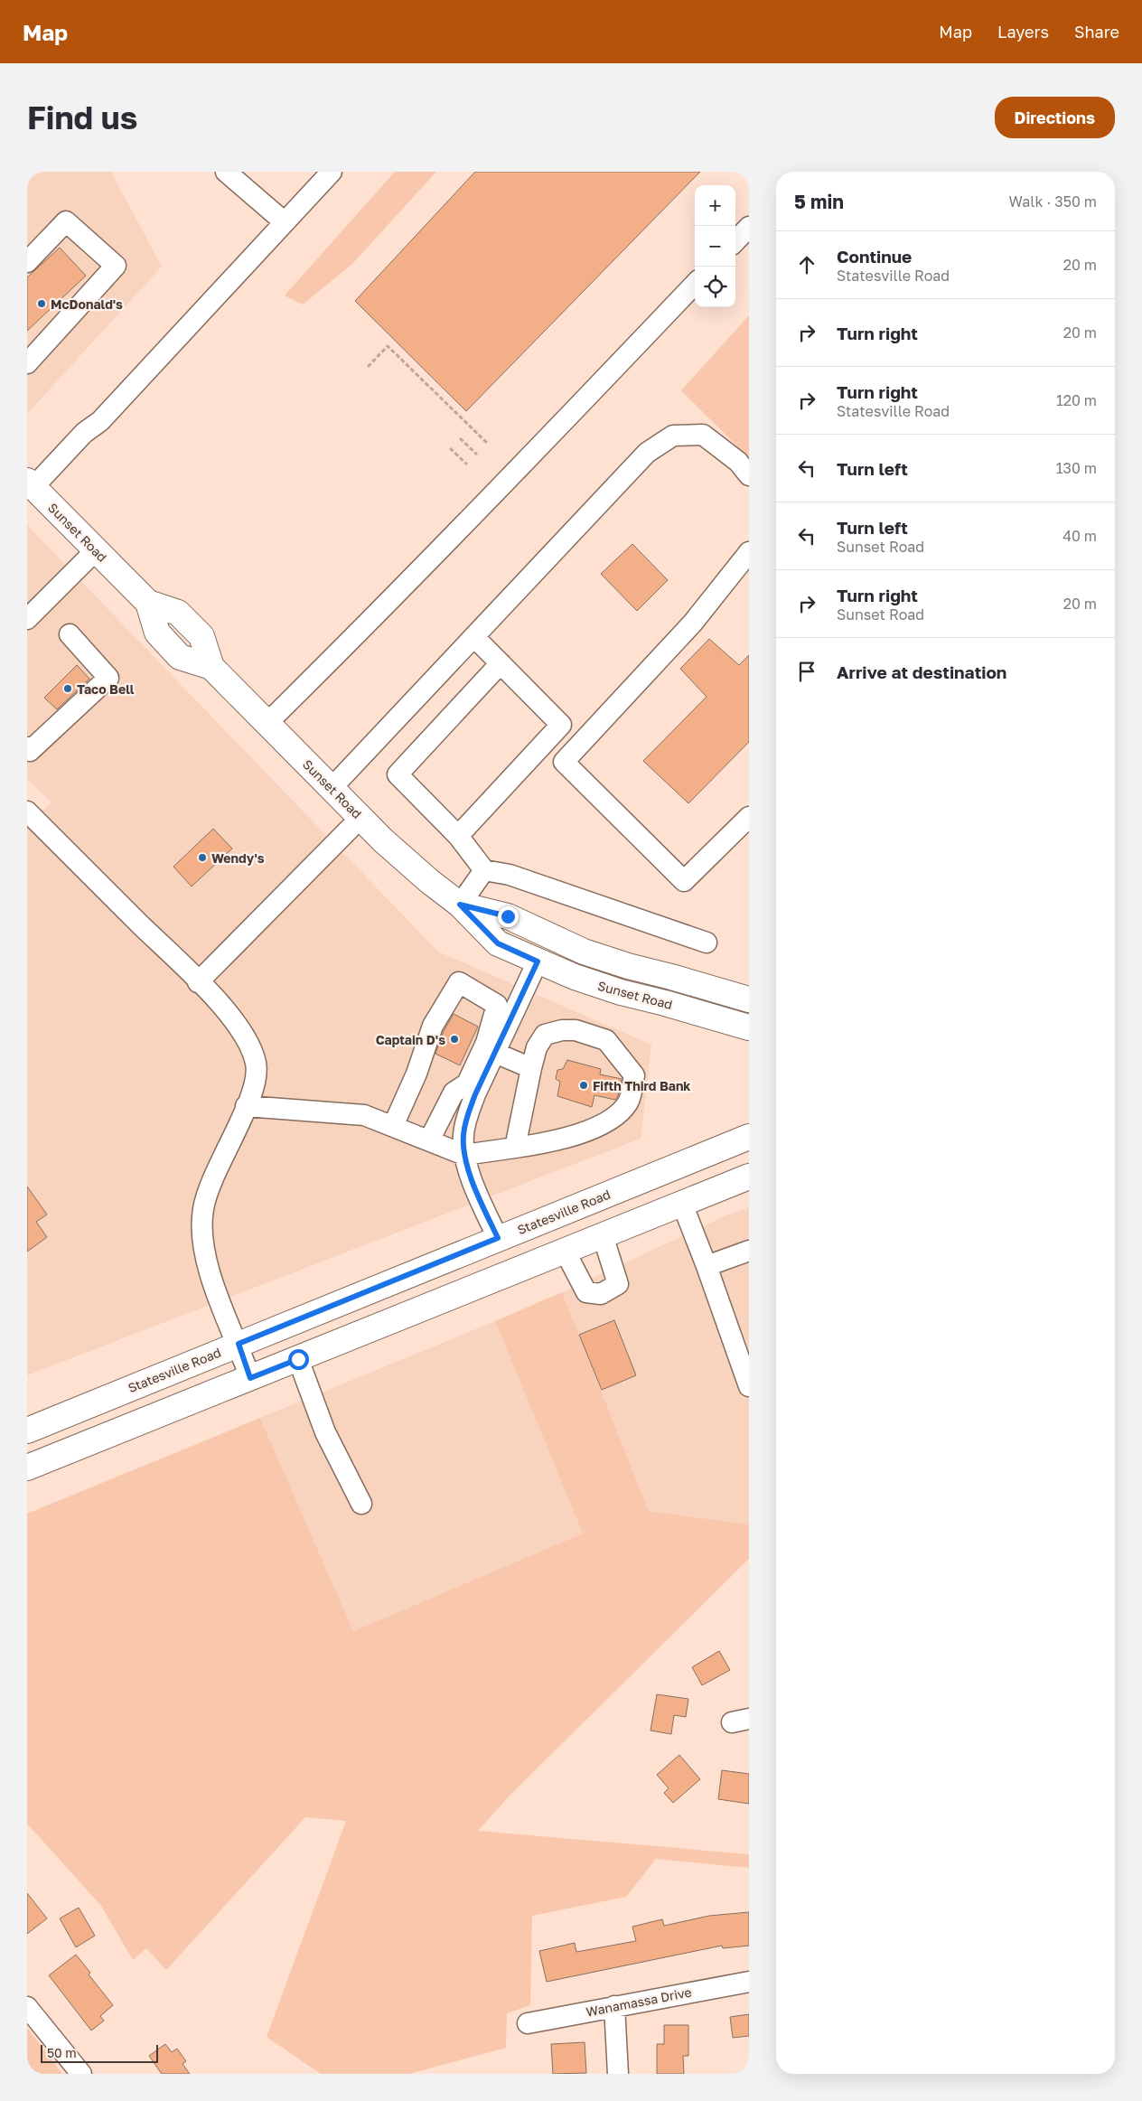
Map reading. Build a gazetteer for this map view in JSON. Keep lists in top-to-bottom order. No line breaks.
{"streets":{"main road":["Sunset Road","Statesville Road"],"street":["Wanamassa Drive"]},"places":["McDonald's","Taco Bell","Wendy's","Captain D's","Fifth Third Bank"],"scale_bar":"50 m","page":{"header":"Map","nav":["Map","Layers","Share"],"buttons":"Directions","title":"Find us","heading":["5 min","Walk · 350 m"],"map_buttons":["+","−"],"list":[["Continue","Statesville Road","20 m"],["Turn right","20 m"],["Turn right","Statesville Road","120 m"],["Turn left","130 m"],["Turn left","Sunset Road","40 m"],["Turn right","Sunset Road","20 m"],"Arrive at destination"],"scale":"50 m"}}
